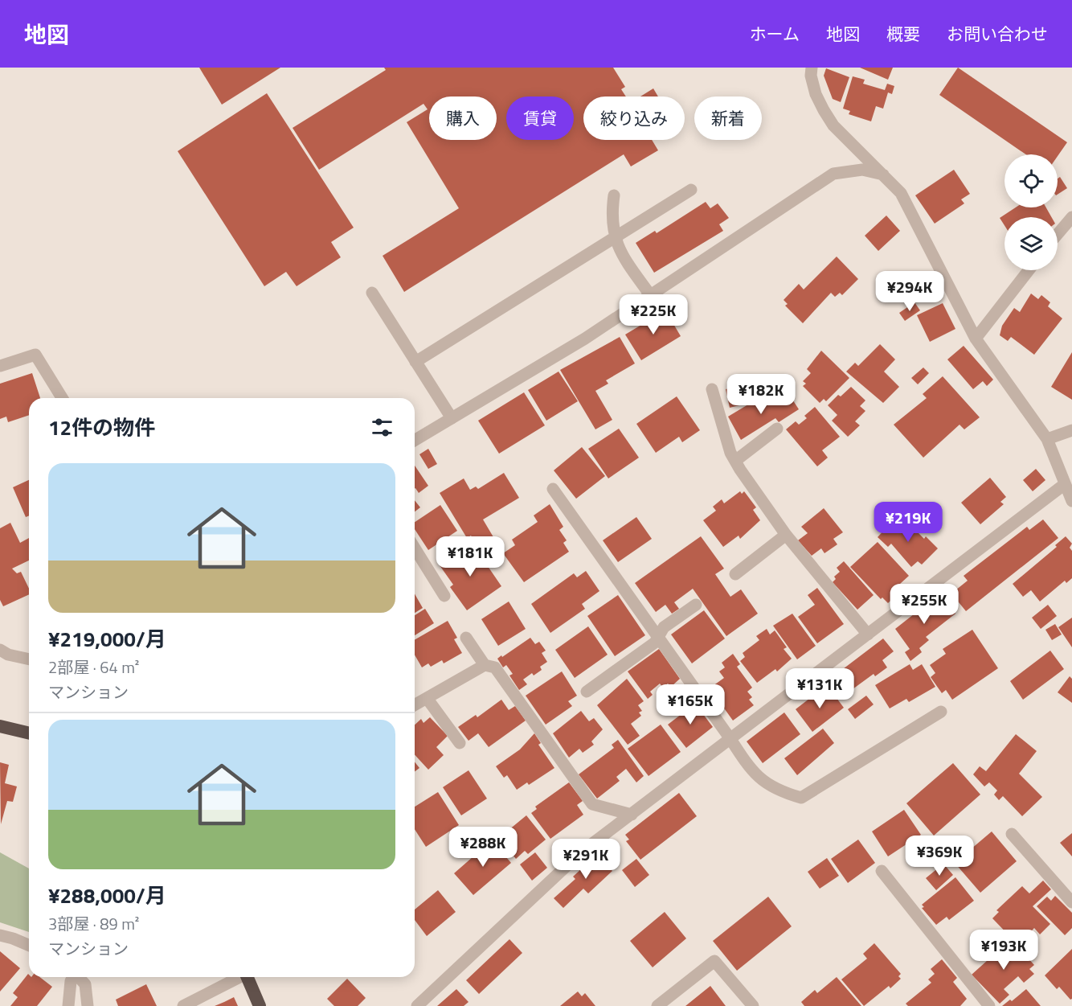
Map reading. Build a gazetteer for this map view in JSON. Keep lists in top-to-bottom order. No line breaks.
{"page":{"header":"地図","nav":["ホーム","地図","概要","お問い合わせ"],"chip":["購入","賃貸","絞り込み","新着"],"price":["¥294K","¥225K","¥182K","¥219K","¥181K","¥255K","¥131K","¥165K","¥288K","¥369K","¥291K","¥193K"],"heading":"12件の物件","list":[{"name":"¥219,000/月","note":"2部屋 · 64 m² · マンション"},{"name":"¥288,000/月","note":"3部屋 · 89 m² · マンション"}]}}
